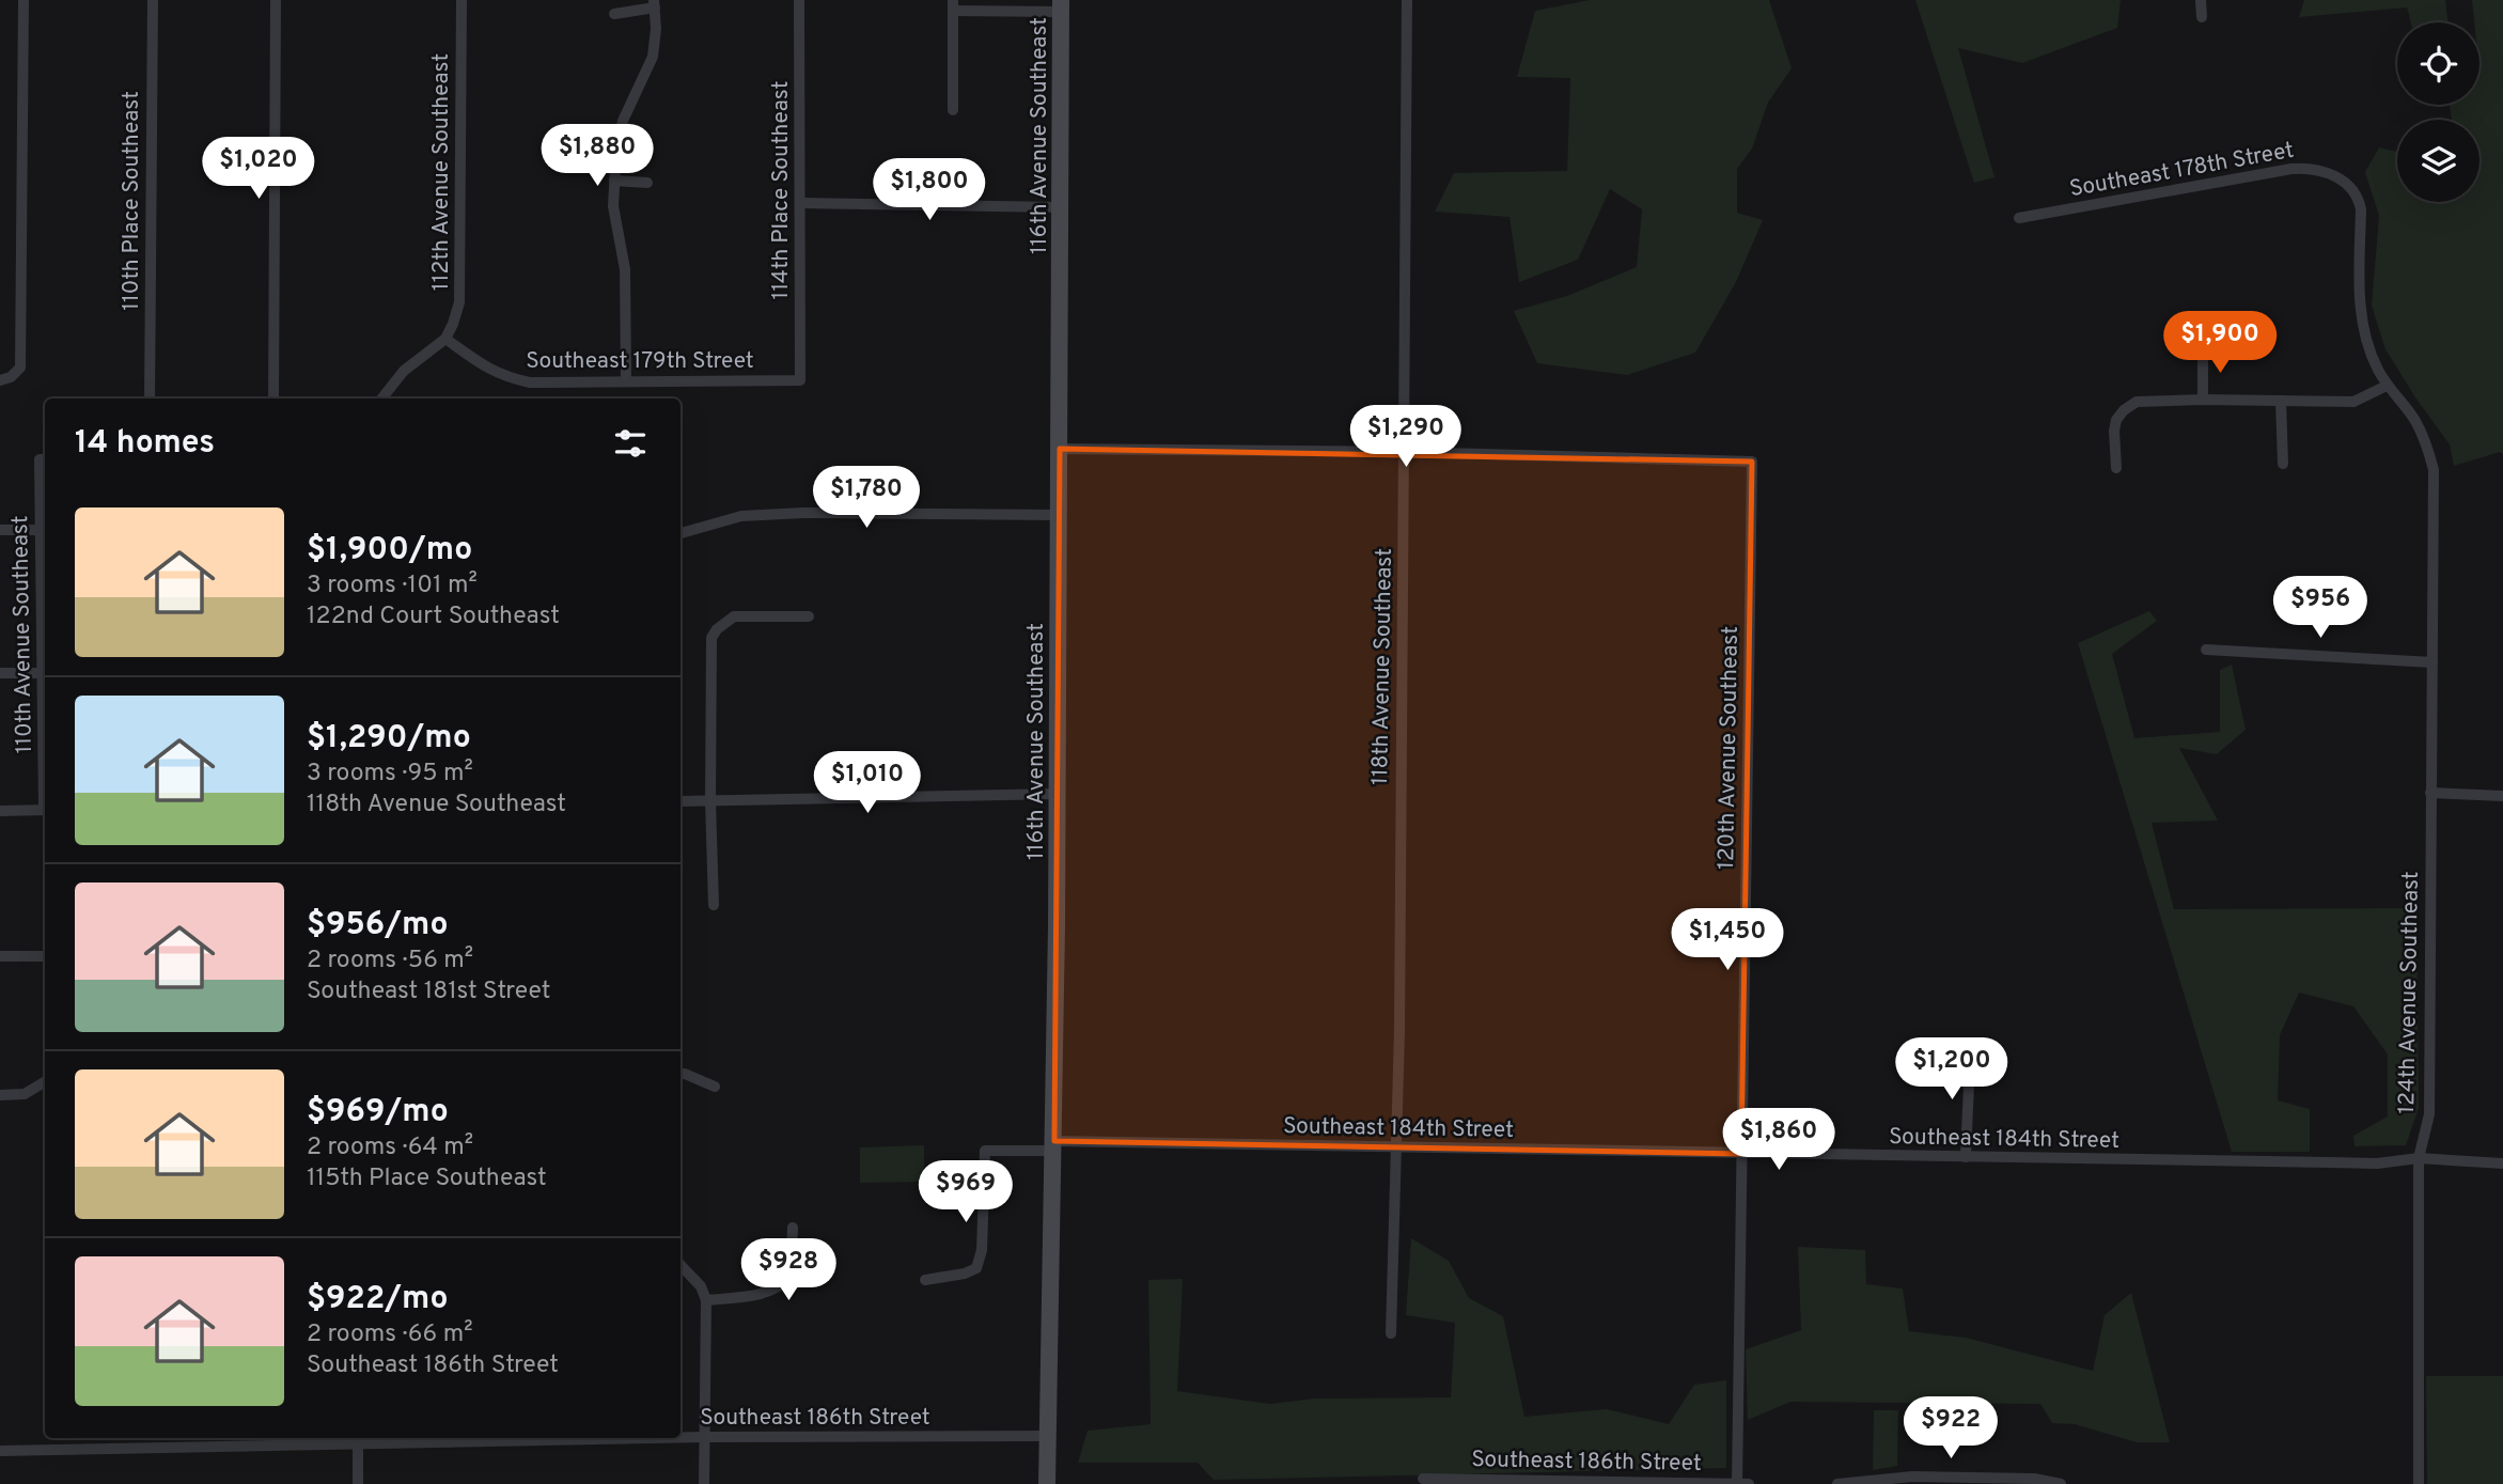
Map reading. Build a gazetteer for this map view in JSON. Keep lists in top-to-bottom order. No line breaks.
{"streets":{"street":["116th Avenue Southeast","Southeast 178th Street","112th Avenue Southeast","114th Place Southeast","110th Place Southeast","Southeast 179th Street","110th Avenue Southeast","118th Avenue Southeast","120th Avenue Southeast","124th Avenue Southeast","Southeast 184th Street","Southeast 186th Street"]},"crossings":[["116th Avenue Southeast","Southeast 184th Street"],["116th Avenue Southeast","Southeast 186th Street"],["Southeast 178th Street","124th Avenue Southeast"],["112th Avenue Southeast","Southeast 179th Street"],["114th Place Southeast","Southeast 179th Street"],["118th Avenue Southeast","120th Avenue Southeast"],["118th Avenue Southeast","Southeast 184th Street"],["120th Avenue Southeast","Southeast 184th Street"],["120th Avenue Southeast","Southeast 186th Street"],["124th Avenue Southeast","Southeast 184th Street"]],"page":{"price":["$1,880","$1,020","$1,800","$1,900","$1,290","$1,780","$956","$1,010","$1,450","$1,200","$1,860","$969","$928","$922"],"heading":"14 homes","list":[{"name":"$1,900/mo","note":"3 rooms · 101 m² · 122nd Court Southeast"},{"name":"$1,290/mo","note":"3 rooms · 95 m² · 118th Avenue Southeast"},{"name":"$956/mo","note":"2 rooms · 56 m² · Southeast 181st Street"},{"name":"$969/mo","note":"2 rooms · 64 m² · 115th Place Southeast"},{"name":"$922/mo","note":"2 rooms · 66 m² · Southeast 186th Street"}]}}
